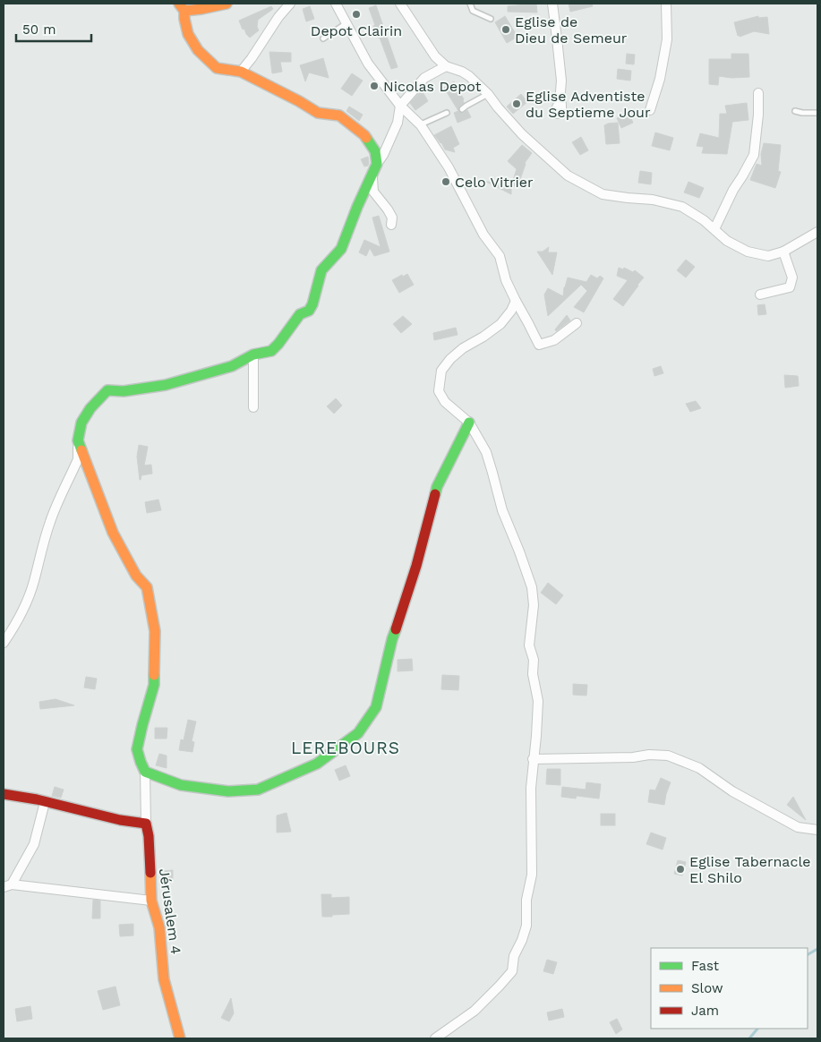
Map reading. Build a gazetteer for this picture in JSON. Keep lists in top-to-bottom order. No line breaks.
{"streets":{"street":["Jérusalem 4"]},"districts":["LEREBOURS"],"places":["Depot Clairin","Eglise de Dieu de Semeur","Nicolas Depot","Eglise Adventiste du Septieme Jour","Celo Vitrier","Eglise Tabernacle El Shilo"],"legend":["Fast","Slow","Jam"],"scale_bar":"50 m"}
